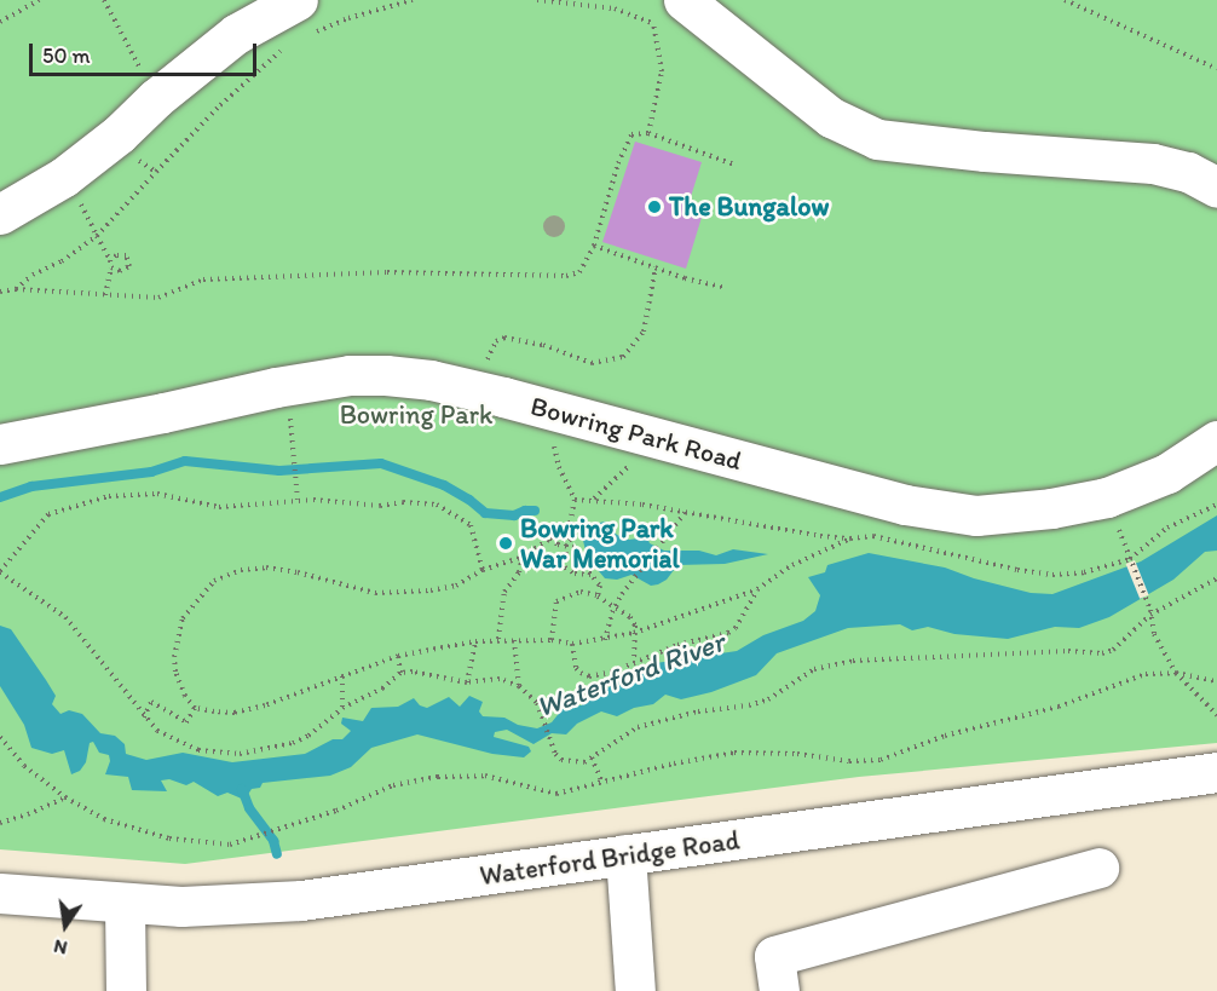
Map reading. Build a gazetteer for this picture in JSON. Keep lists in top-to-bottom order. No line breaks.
{"streets":{"street":["Bowring Park Road","Waterford Bridge Road"]},"water":["Waterford River"],"parks":["Bowring Park"],"places":["The Bungalow","Bowring Park War Memorial"],"scale_bar":"50 m","north":"bottom"}
